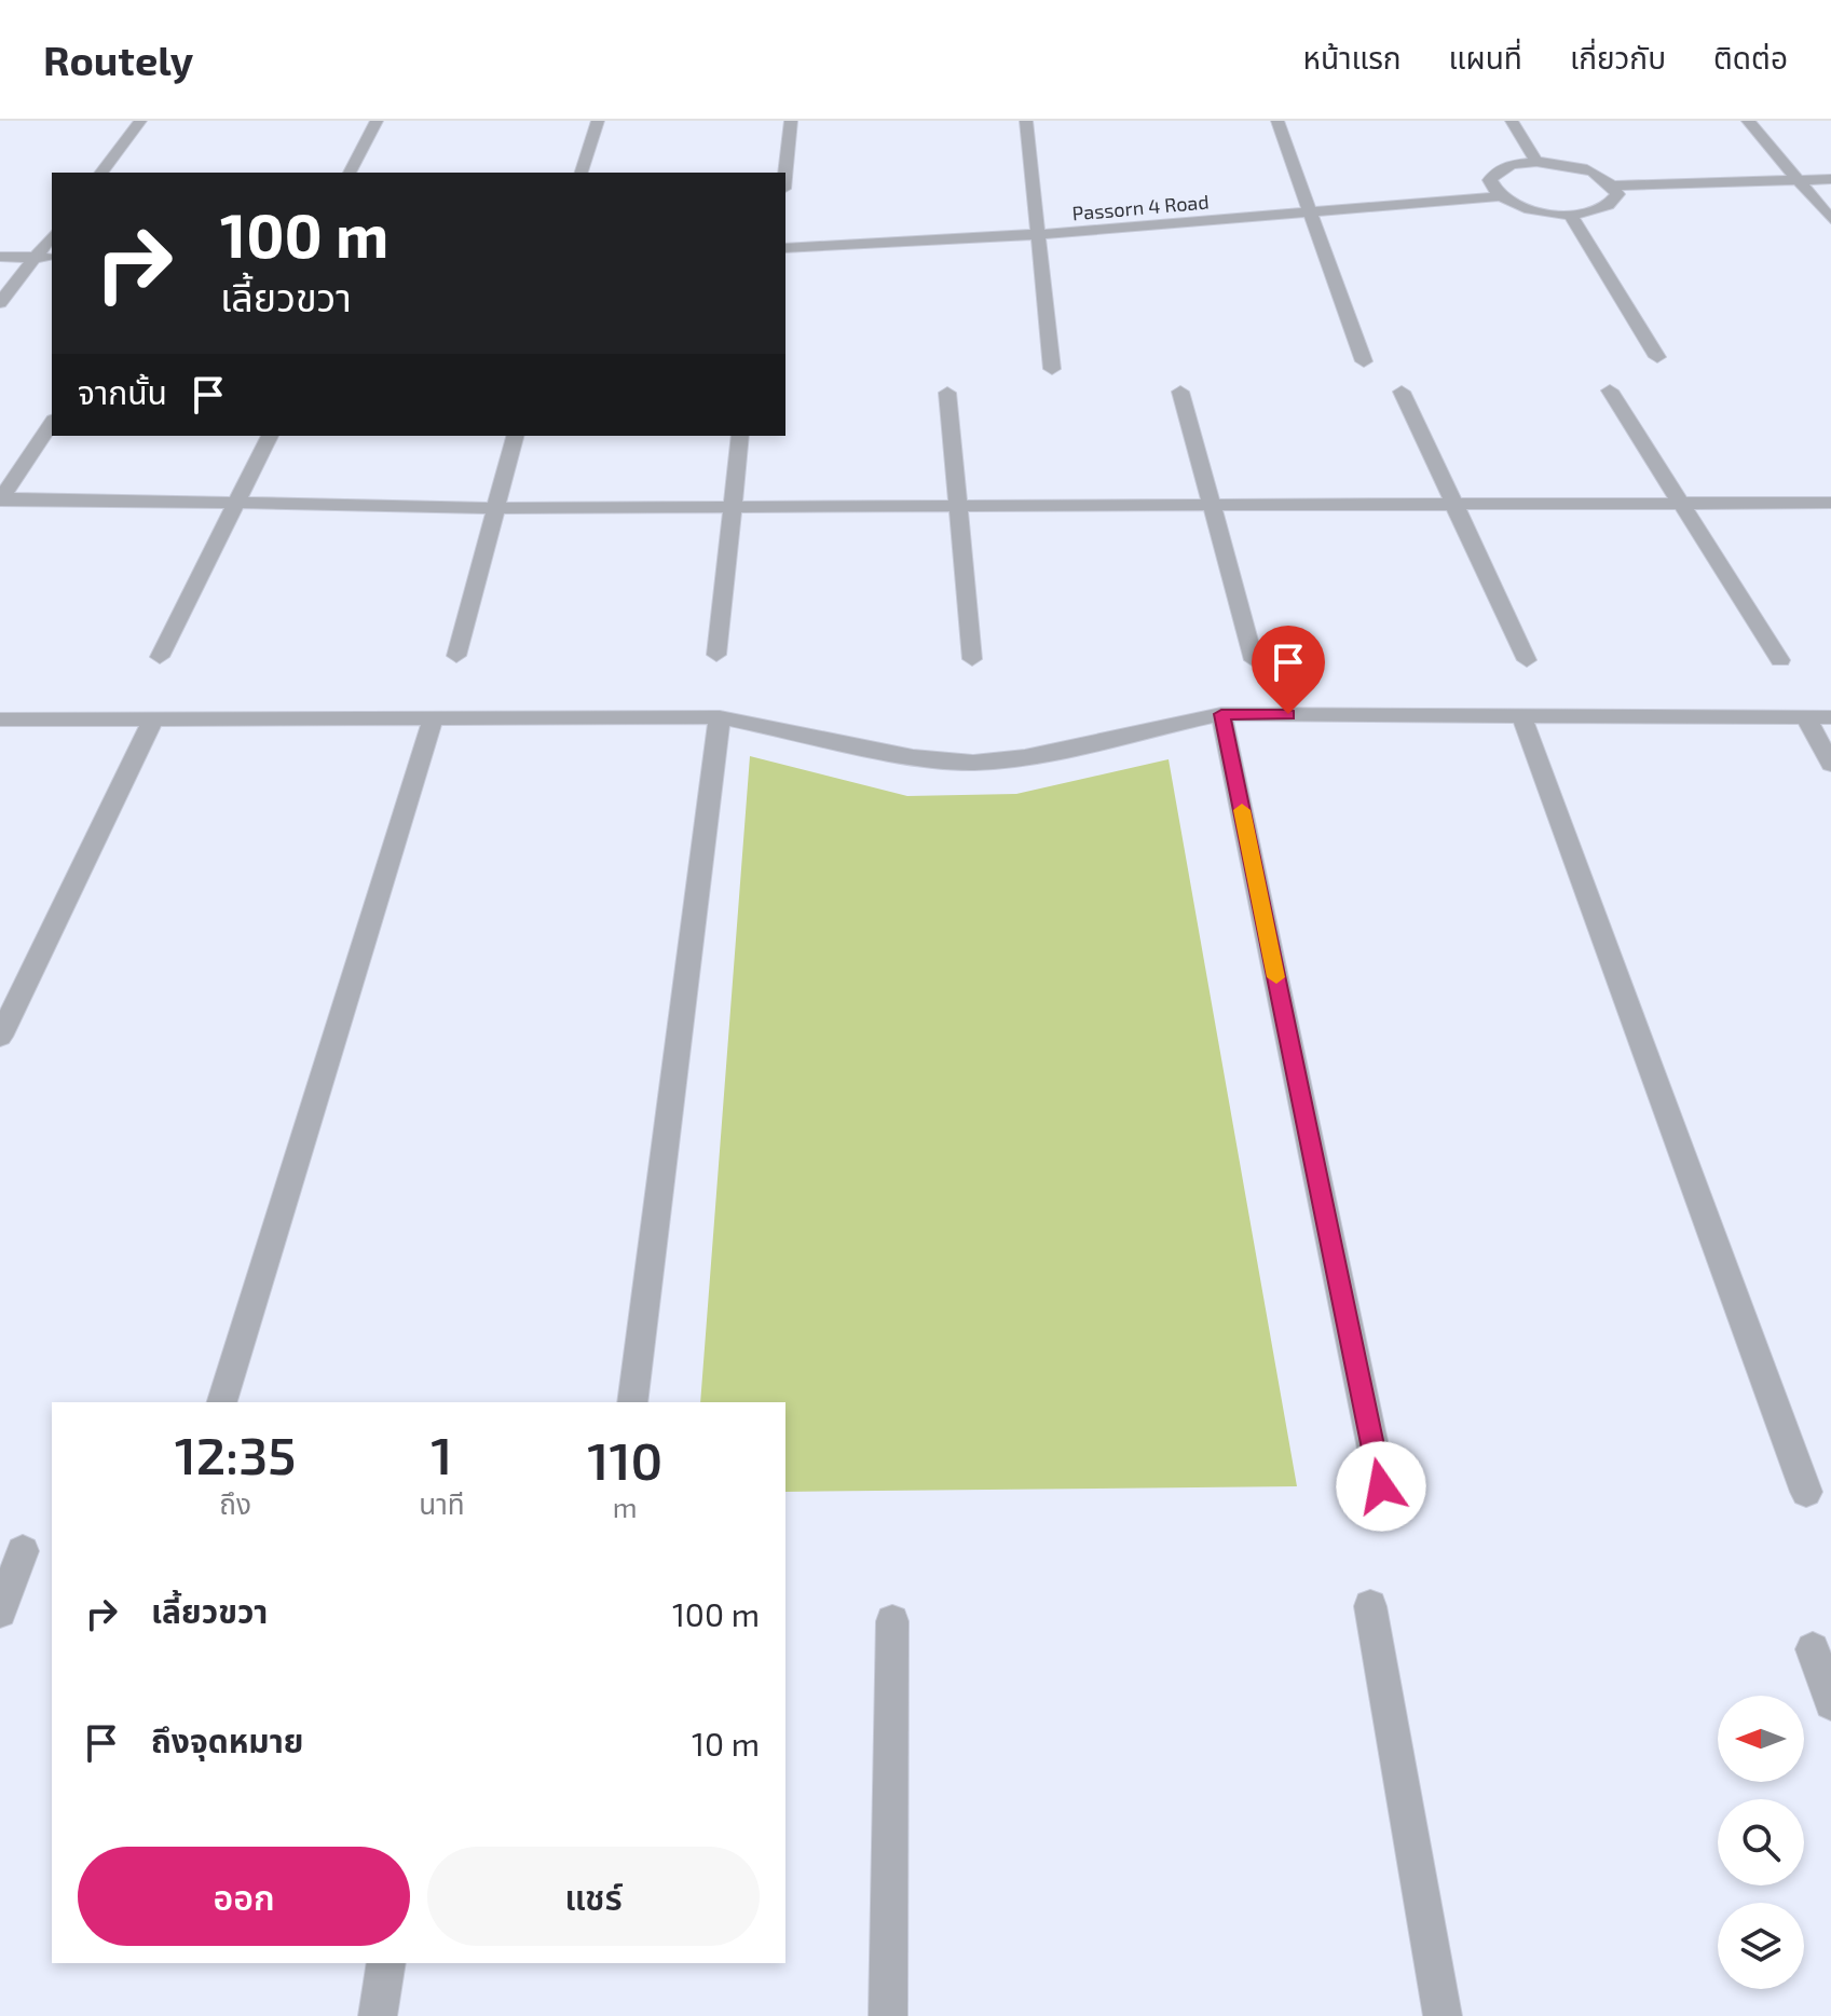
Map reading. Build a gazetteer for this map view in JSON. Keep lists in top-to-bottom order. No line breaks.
{"streets":{"street":["Passorn 4 Road"]},"north":"left","page":{"header":"Routely","nav":["หน้าแรก","แผนที่","เกี่ยวกับ","ติดต่อ"],"turn":["100 m","เลี้ยวขวา"],"then":"จากนั้น","eta":["12:35","ถึง","1","นาที","110","m"],"list":[{"name":"เลี้ยวขวา","value":"100 m"},{"name":"ถึงจุดหมาย","value":"10 m"}],"buttons":["ออก","แชร์"]}}
